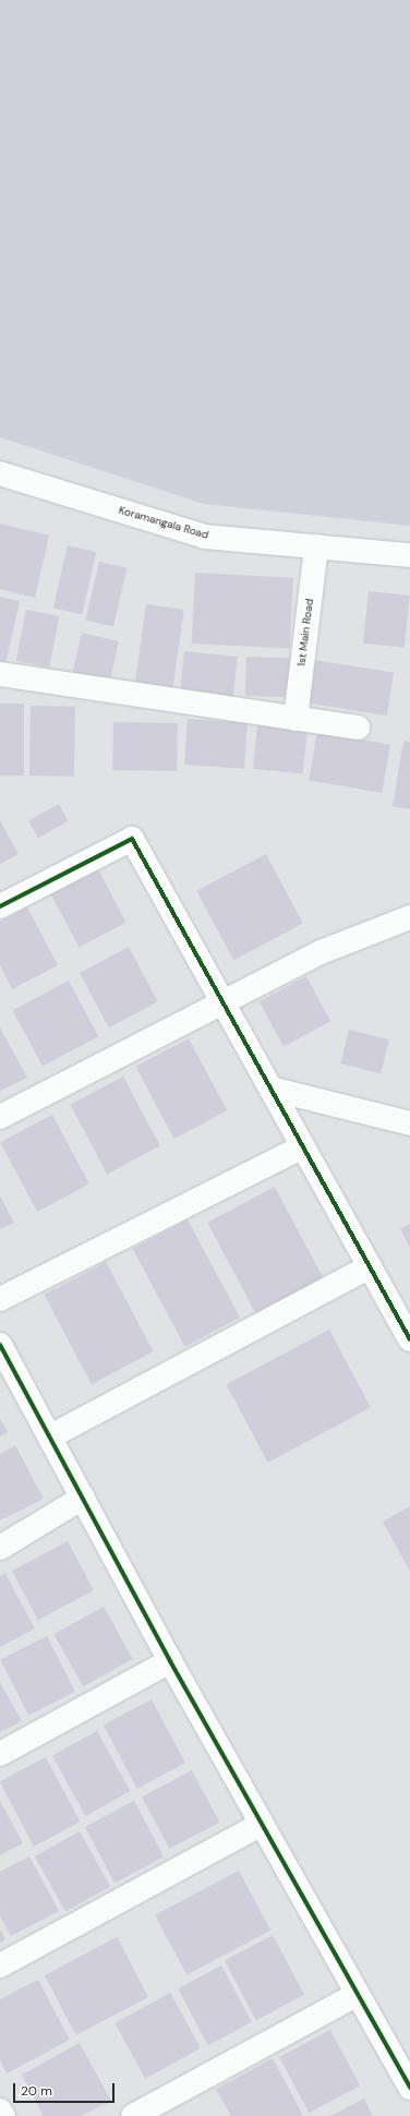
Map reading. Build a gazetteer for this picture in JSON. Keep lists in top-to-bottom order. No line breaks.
{"streets":{"street":["Koramangala Road","1st Main Road"]},"crossings":[["Koramangala Road","1st Main Road"]],"scale_bar":"20 m"}
